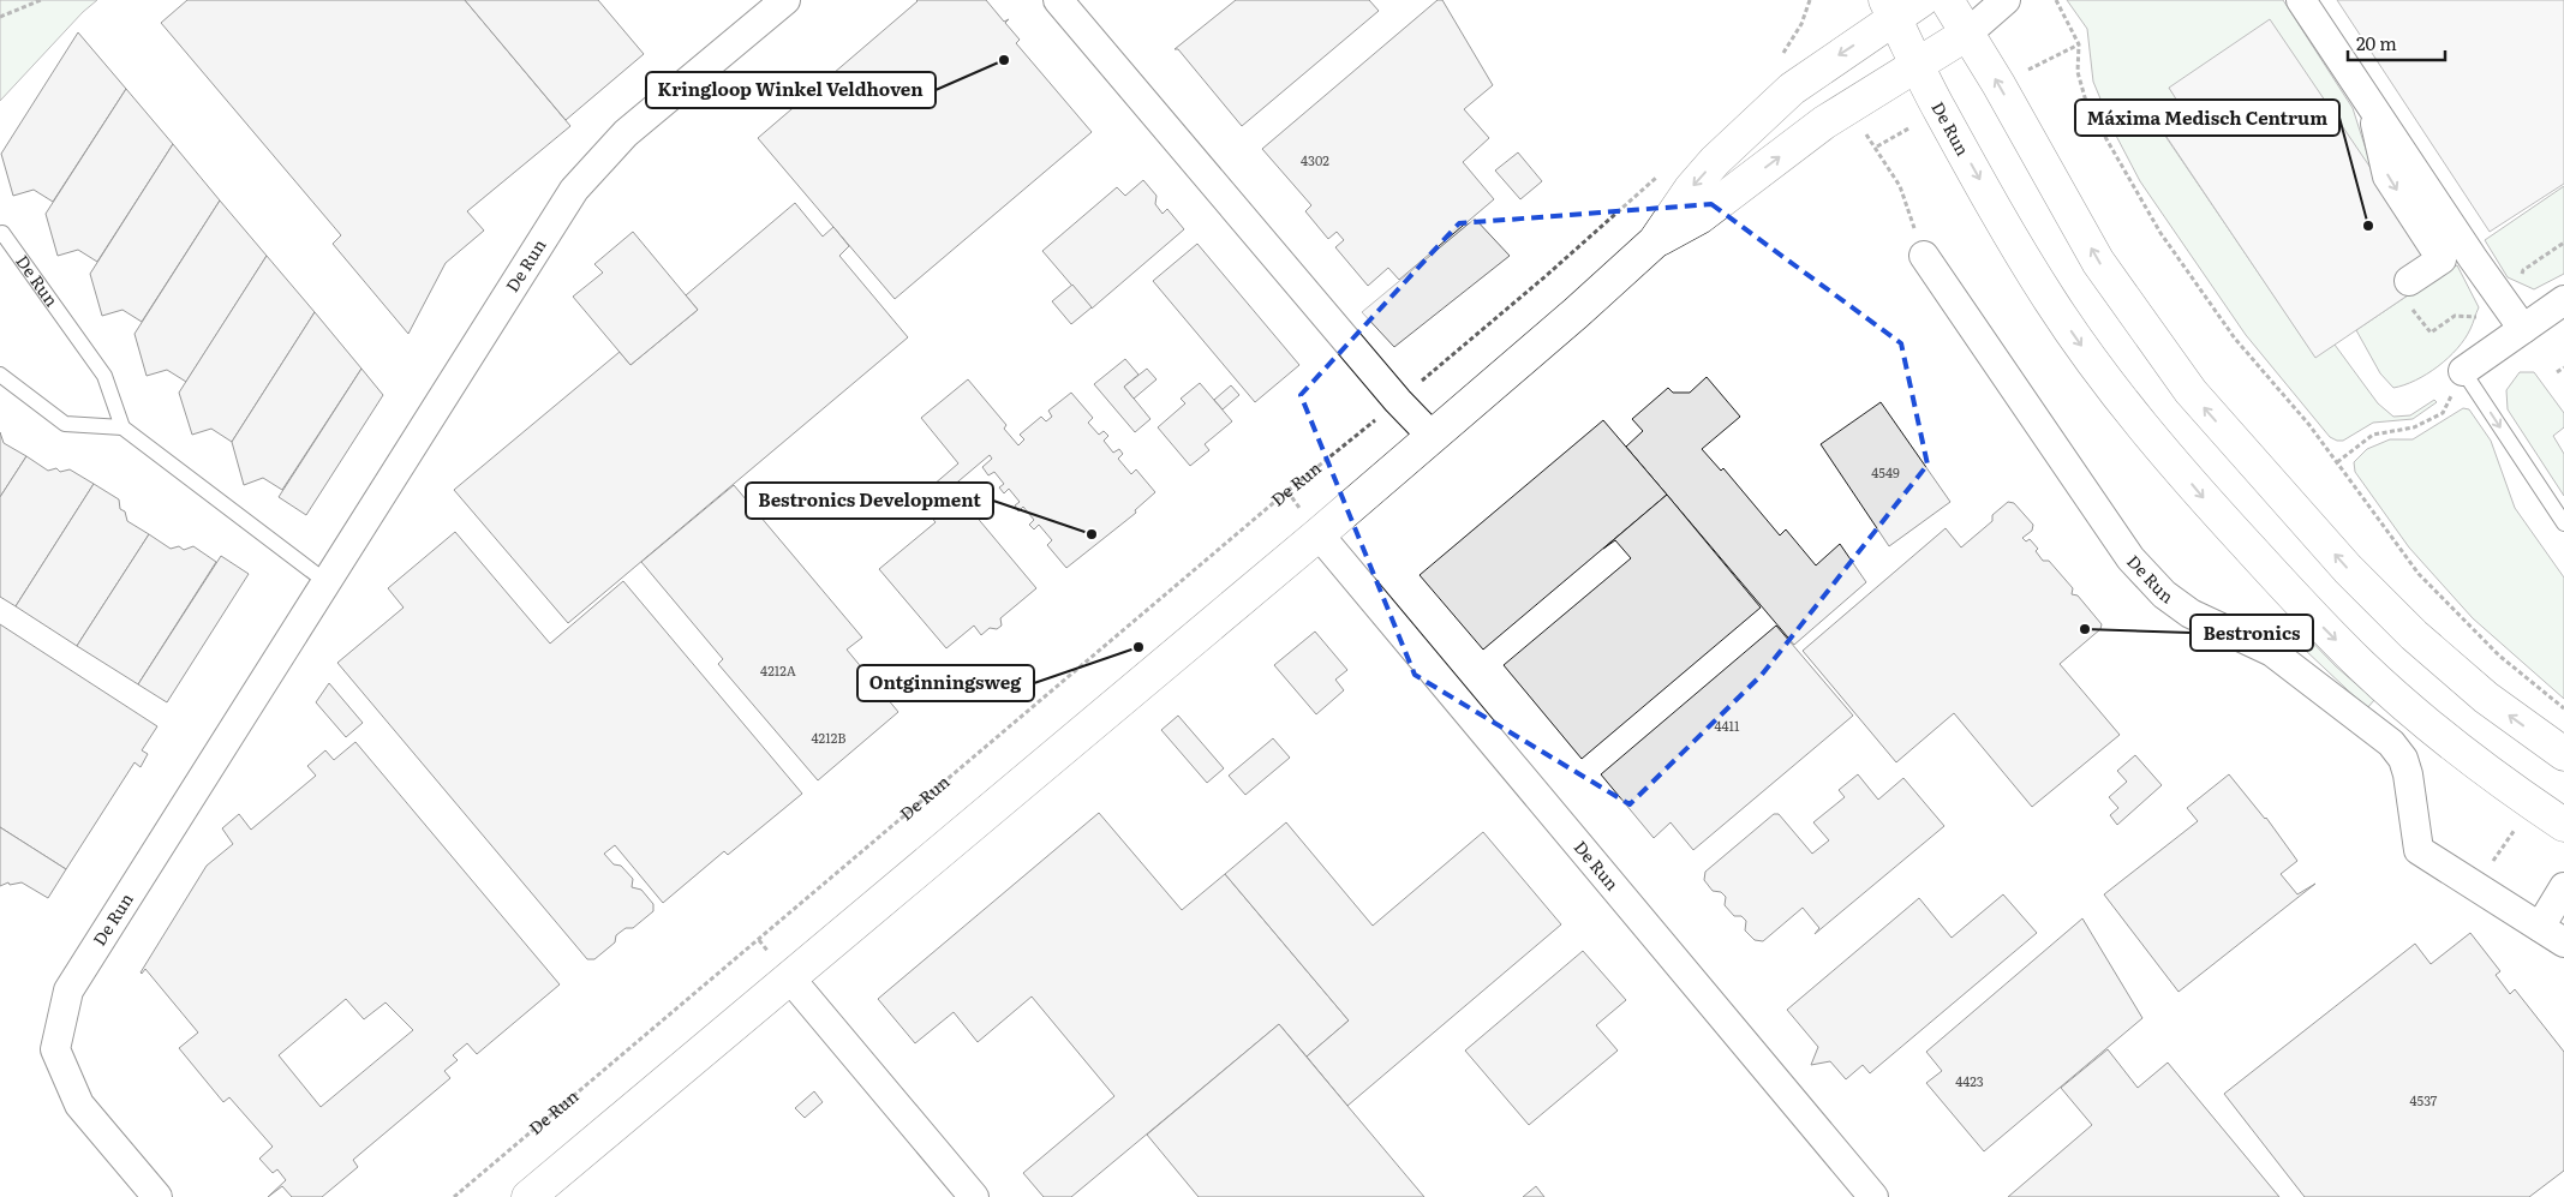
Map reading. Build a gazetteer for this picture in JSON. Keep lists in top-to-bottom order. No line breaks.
{"streets":{"street":["De Run"]},"places":["Kringloop Winkel Veldhoven","Máxima Medisch Centrum","Bestronics Development","Bestronics","Ontginningsweg"],"house_numbers":["4302","4549","4212A","4411","4212B","4423","4537"],"scale_bar":"20 m"}
